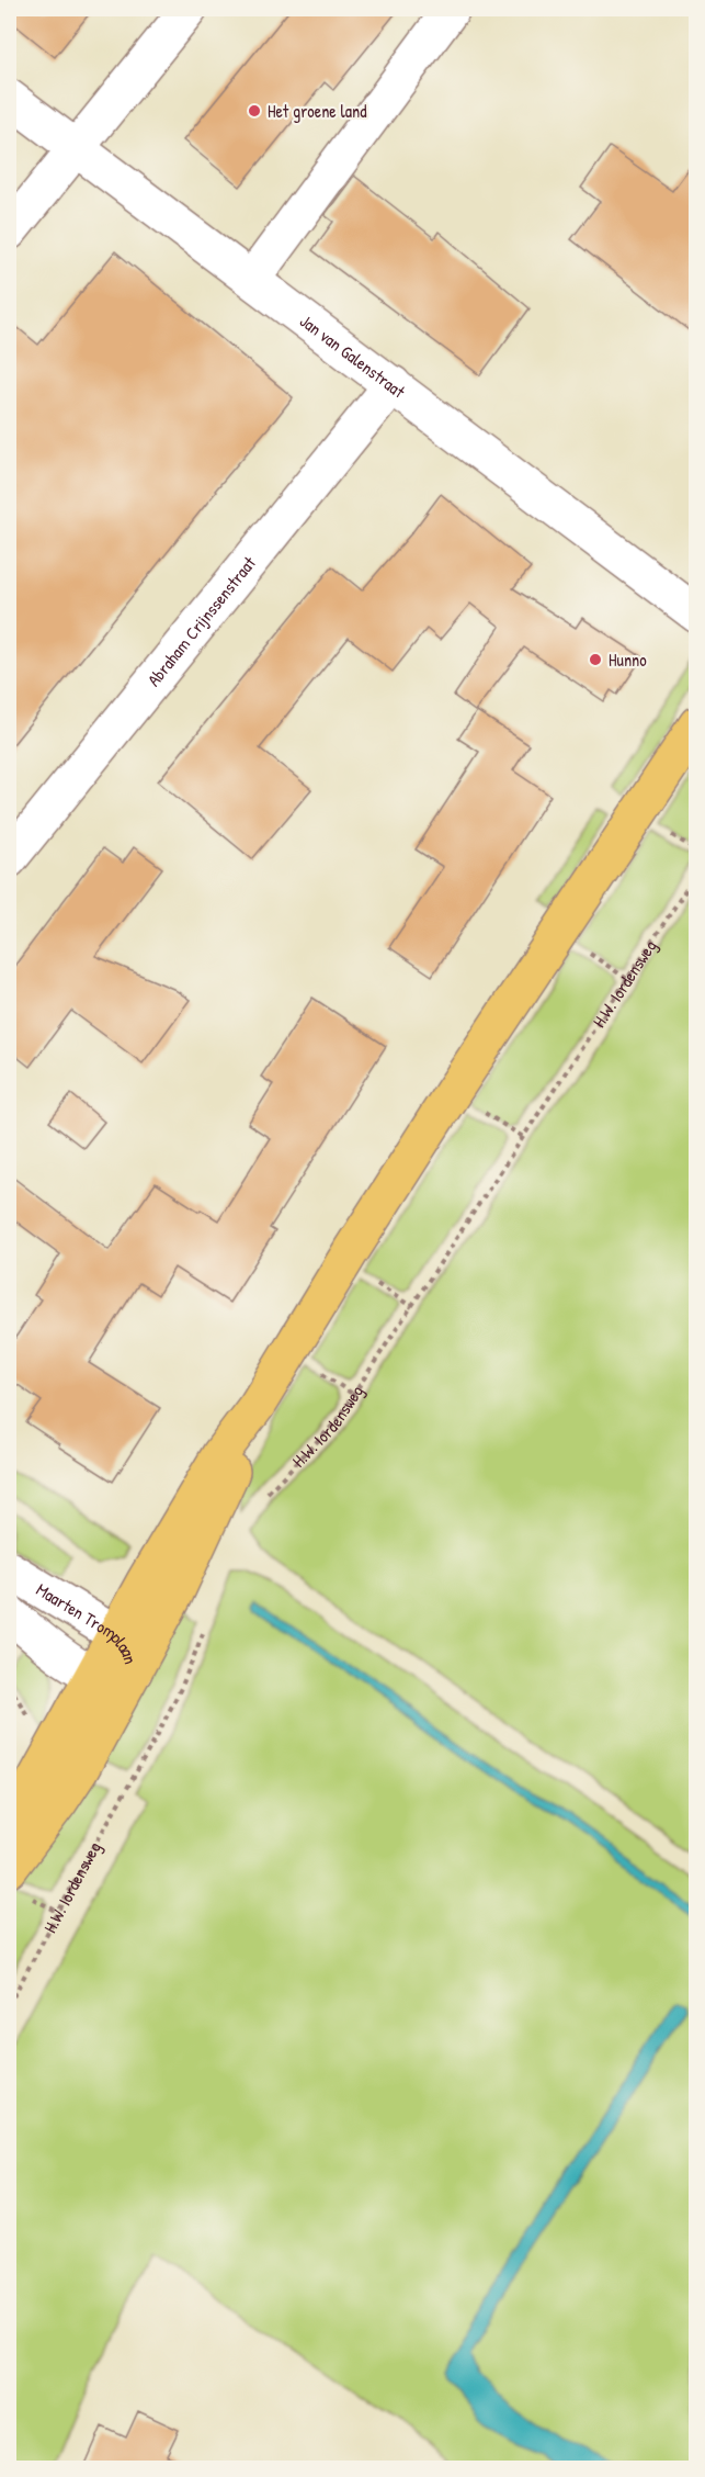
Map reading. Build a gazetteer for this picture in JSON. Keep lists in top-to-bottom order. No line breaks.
{"streets":{"street":["Jan van Galenstraat","Abraham Crijnssenstraat","Maarten Tromplaan"],"path":["H.W. Iordensweg"]},"crossings":[["Jan van Galenstraat","Abraham Crijnssenstraat"]],"places":["Het groene land","Hunno"]}
